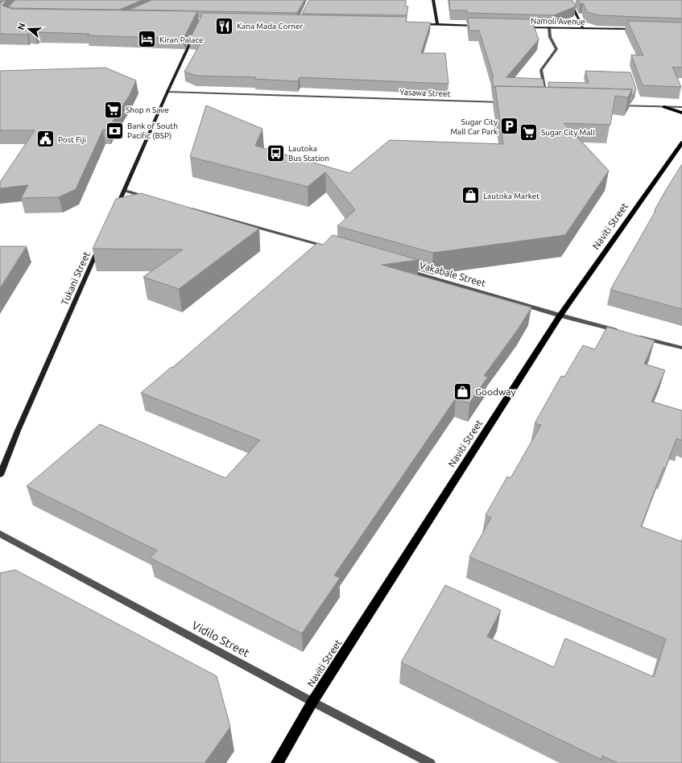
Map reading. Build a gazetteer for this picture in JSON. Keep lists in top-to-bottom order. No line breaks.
{"streets":{"main road":["Naviti Street"],"street":["Namoli Avenue","Yasawa Street","Vakabale Street","Tukani Street","Vidilo Street"]},"crossings":[["Naviti Street","Vakabale Street"],["Naviti Street","Vidilo Street"]],"places":{"restaurant":["Kana Mada Corner"],"hotel":["Kiran Palace"],"supermarket":["Shop n Save","Sugar City Mall"],"parking":["Sugar City Mall Car Park"],"bank":["Bank of South Pacific (BSP)"],"public building":["Post Fiji"],"bus stop":["Lautoka Bus Station"],"shop":["Lautoka Market","Goodway"]},"north":"left"}
